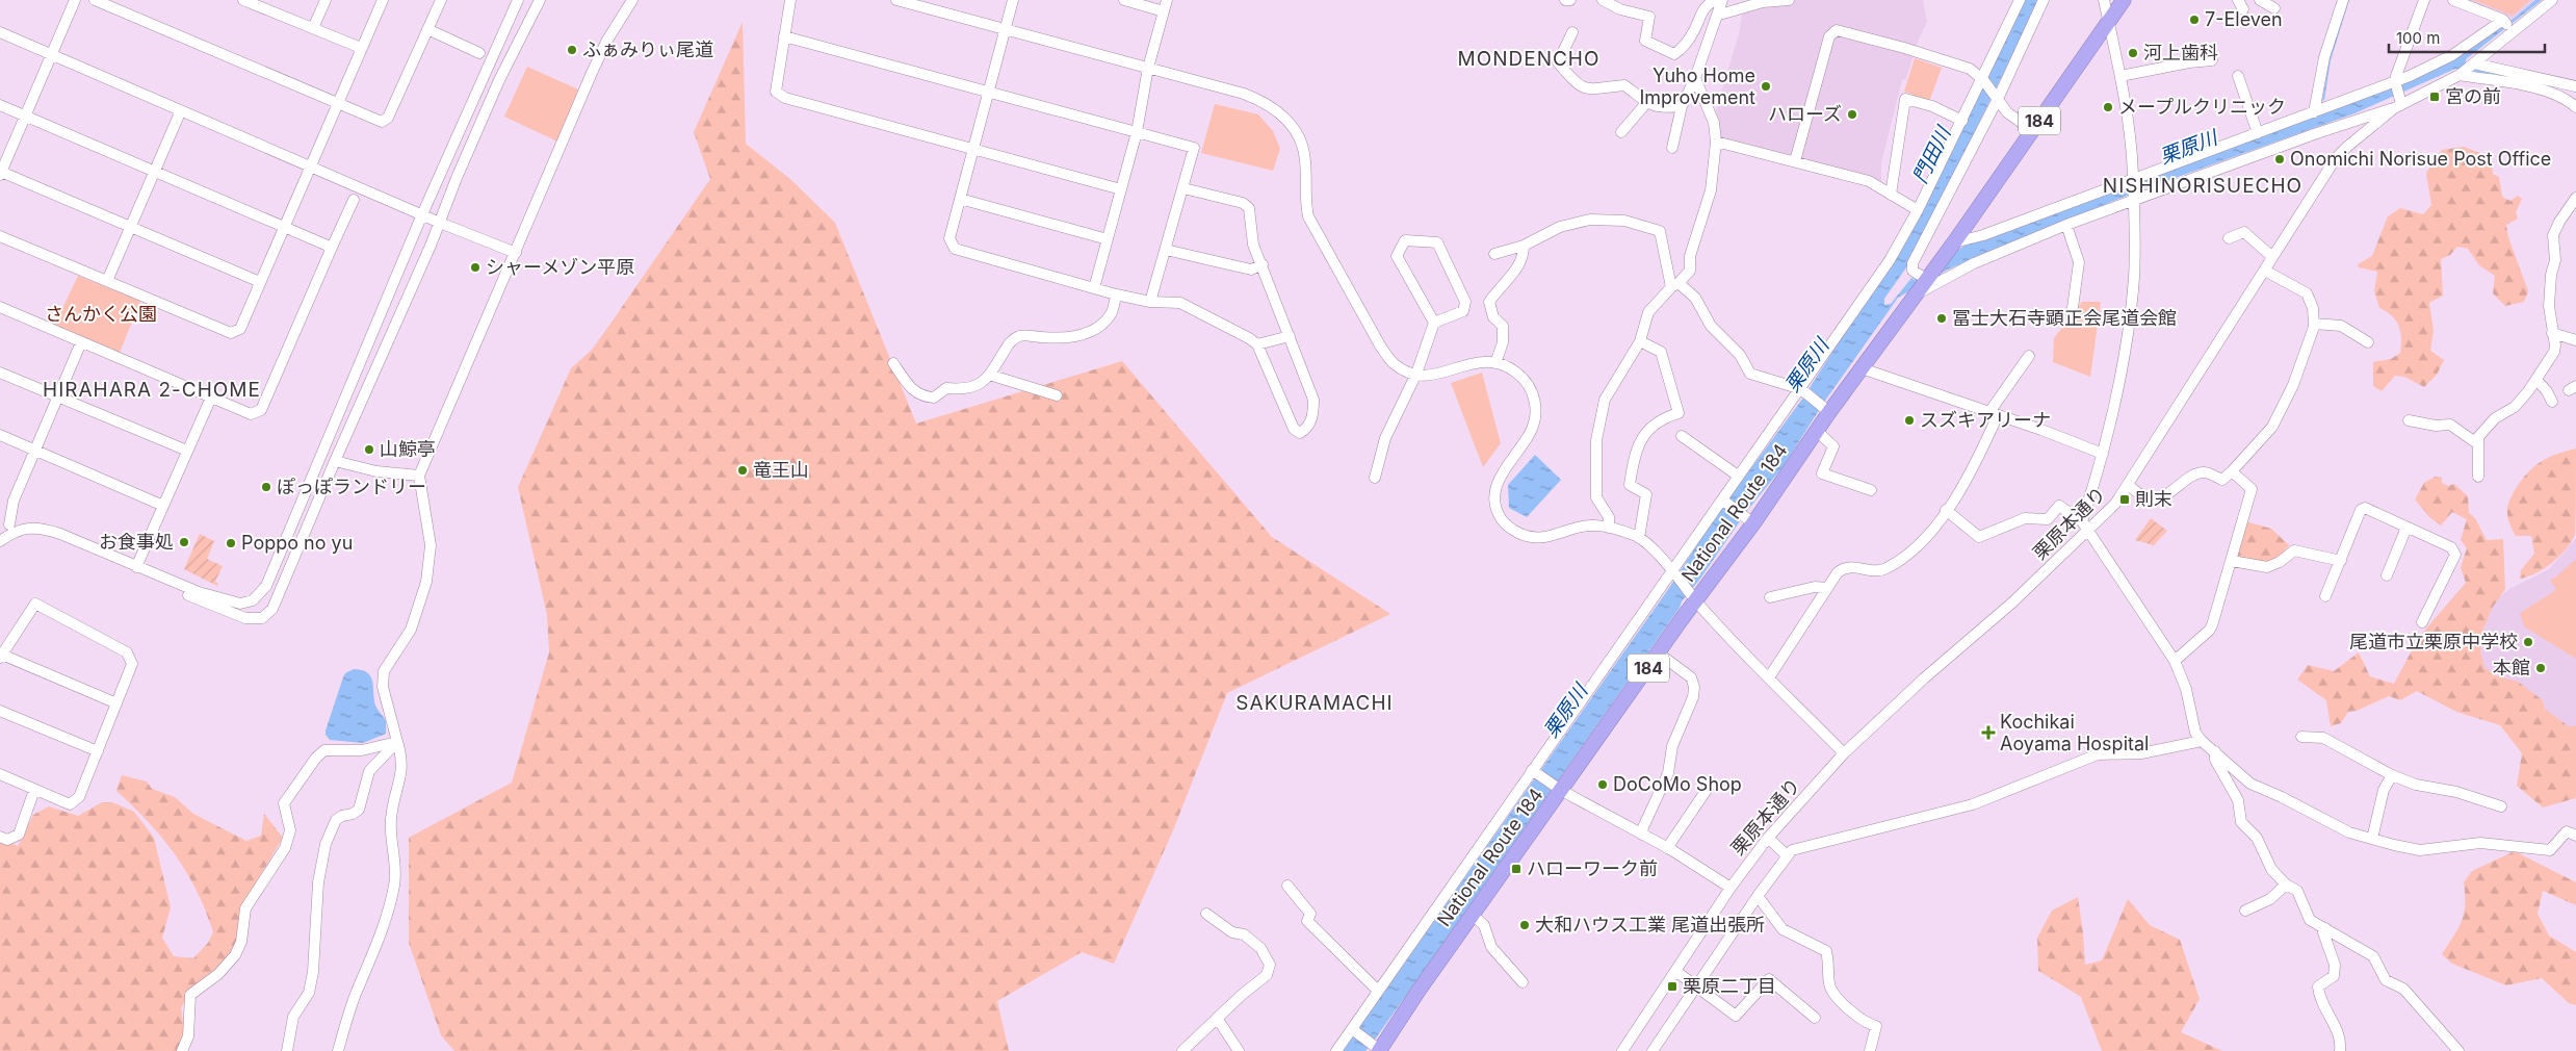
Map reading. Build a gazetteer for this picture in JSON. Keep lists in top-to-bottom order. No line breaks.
{"streets":{"highway":["184","National Route 184"],"street":["栗原本通り"]},"districts":["MONDENCHO","NISHINORISUECHO","HIRAHARA 2-CHOME","SAKURAMACHI"],"water":["栗原川","門田川"],"parks":["さんかく公園"],"places":{"other":["7-Eleven","ふぁみりぃ尾道","河上歯科","Yuho Home Improvement","メープルクリニック","ハローズ","Onomichi Norisue Post Office","シャーメゾン平原","冨士大石寺顕正会尾道会館","スズキアリーナ","山鯨亭","竜王山","ぽっぽランドリー","お食事処","Poppo no yu","尾道市立栗原中学校","本館","DoCoMo Shop","大和ハウス工業 尾道出張所"],"transit":["宮の前","則末","ハローワーク前","栗原二丁目"],"health":["Kochikai Aoyama Hospital"]},"scale_bar":"100 m"}
